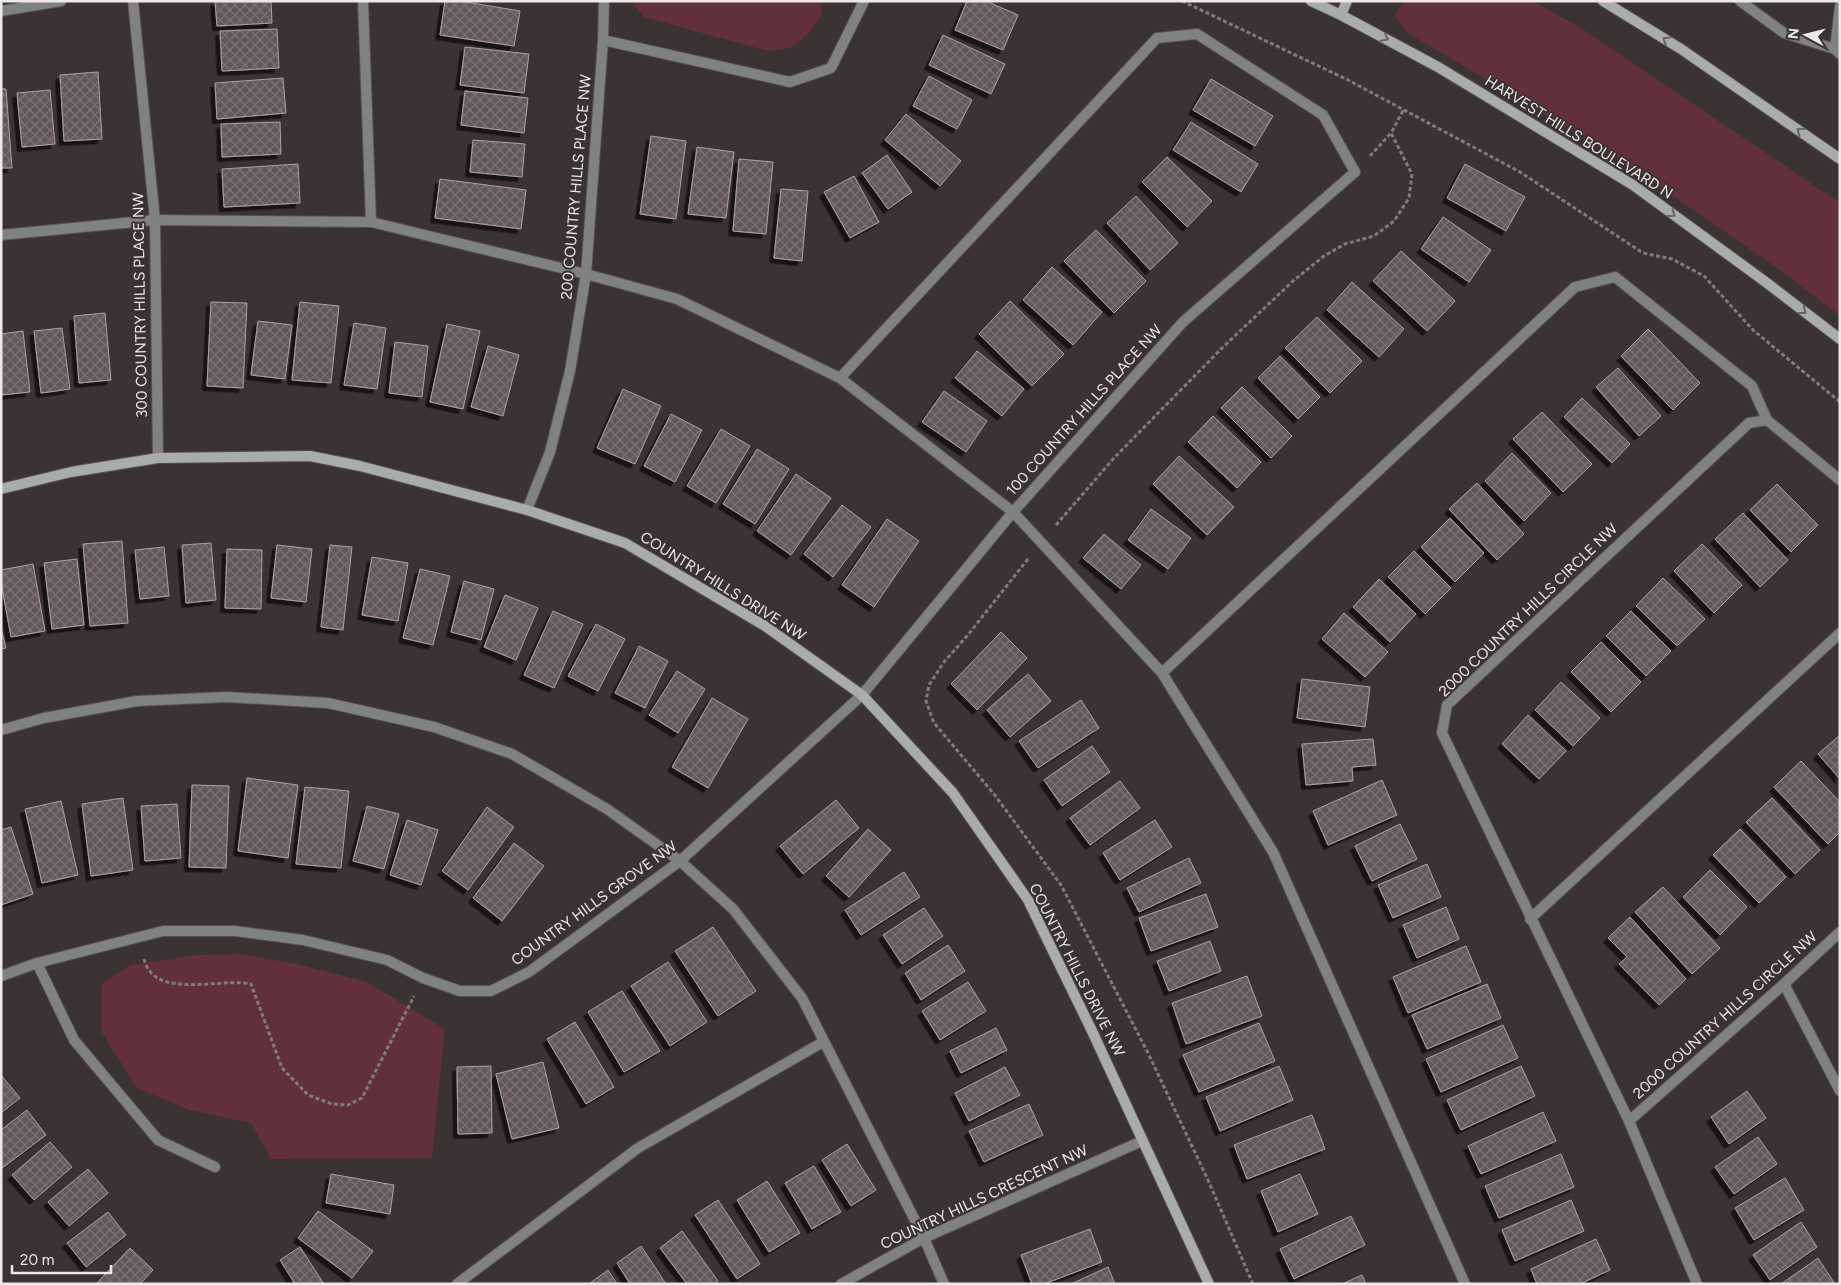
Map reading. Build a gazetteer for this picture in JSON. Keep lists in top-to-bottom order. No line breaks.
{"streets":{"street":["HARVEST HILLS BOULEVARD N","200 COUNTRY HILLS PLACE NW","300 COUNTRY HILLS PLACE NW","100 COUNTRY HILLS PLACE NW","COUNTRY HILLS DRIVE NW","2000 COUNTRY HILLS CIRCLE NW","COUNTRY HILLS GROVE NW","COUNTRY HILLS CRESCENT NW"]},"crossings":[["200 COUNTRY HILLS PLACE NW","COUNTRY HILLS DRIVE NW"],["300 COUNTRY HILLS PLACE NW","COUNTRY HILLS DRIVE NW"],["100 COUNTRY HILLS PLACE NW","COUNTRY HILLS DRIVE NW"],["100 COUNTRY HILLS PLACE NW","COUNTRY HILLS GROVE NW"],["COUNTRY HILLS DRIVE NW","COUNTRY HILLS GROVE NW"],["COUNTRY HILLS DRIVE NW","COUNTRY HILLS CRESCENT NW"]],"one_way":["HARVEST HILLS BOULEVARD N"],"scale_bar":"20 m","north":"left"}
